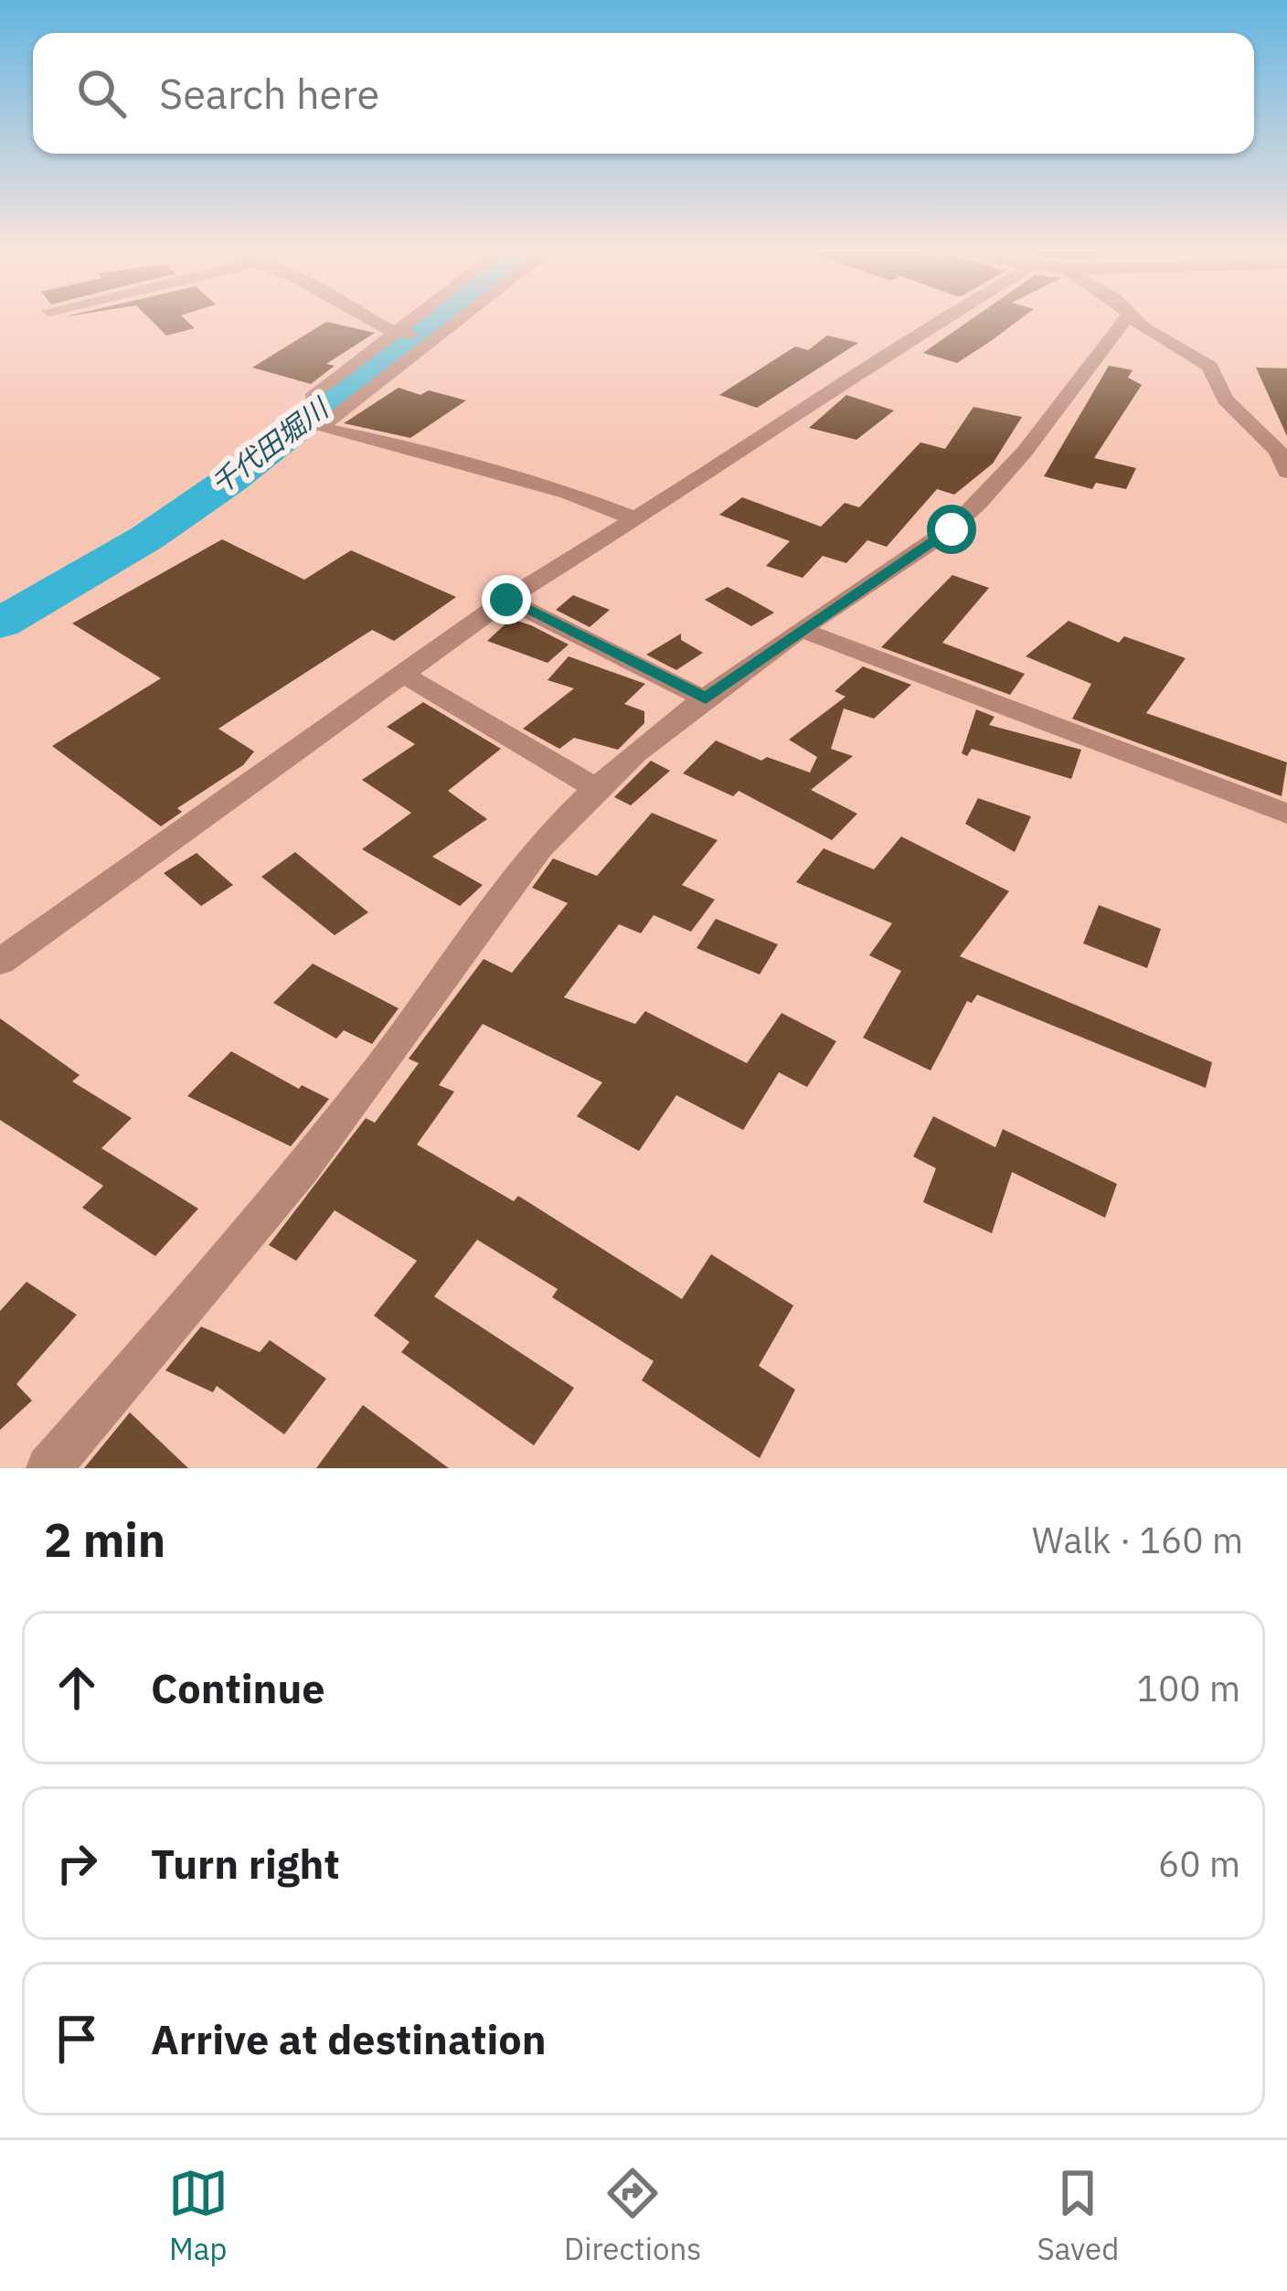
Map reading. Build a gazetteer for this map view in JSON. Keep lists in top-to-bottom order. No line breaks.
{"water":["千代田堀川"],"page":{"search":"Search here","heading":["2 min","Walk · 160 m"],"list":[["Continue","100 m"],["Turn right","60 m"],"Arrive at destination"],"nav":["Map","Directions","Saved"]}}
